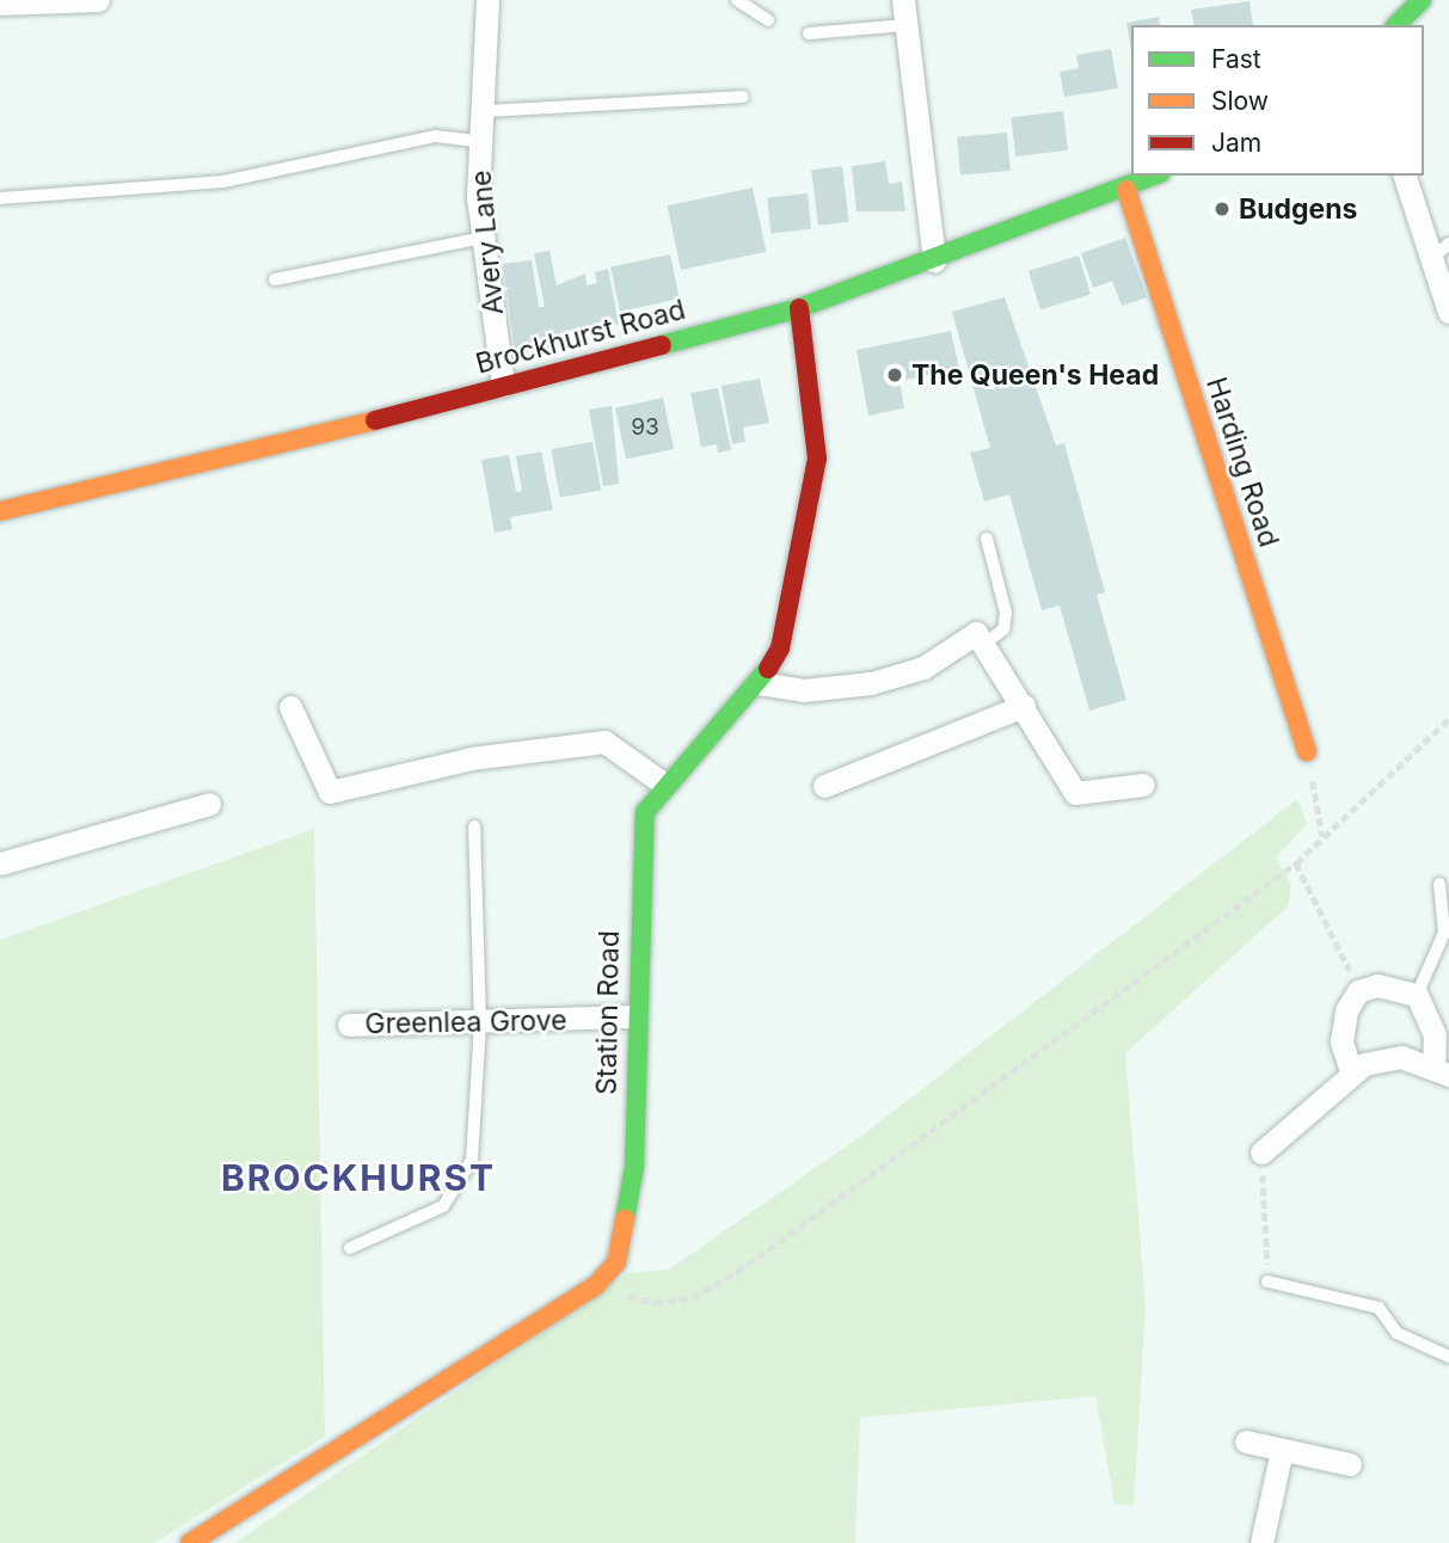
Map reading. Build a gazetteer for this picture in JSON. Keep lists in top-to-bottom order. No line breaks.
{"streets":{"street":["Avery Lane","Brockhurst Road","Harding Road","Station Road","Greenlea Grove"]},"crossings":[["Avery Lane","Brockhurst Road"],["Brockhurst Road","Harding Road"],["Brockhurst Road","Station Road"],["Station Road","Greenlea Grove"]],"districts":["BROCKHURST"],"places":["Budgens","The Queen's Head"],"house_numbers":["93"],"legend":["Fast","Slow","Jam"]}
